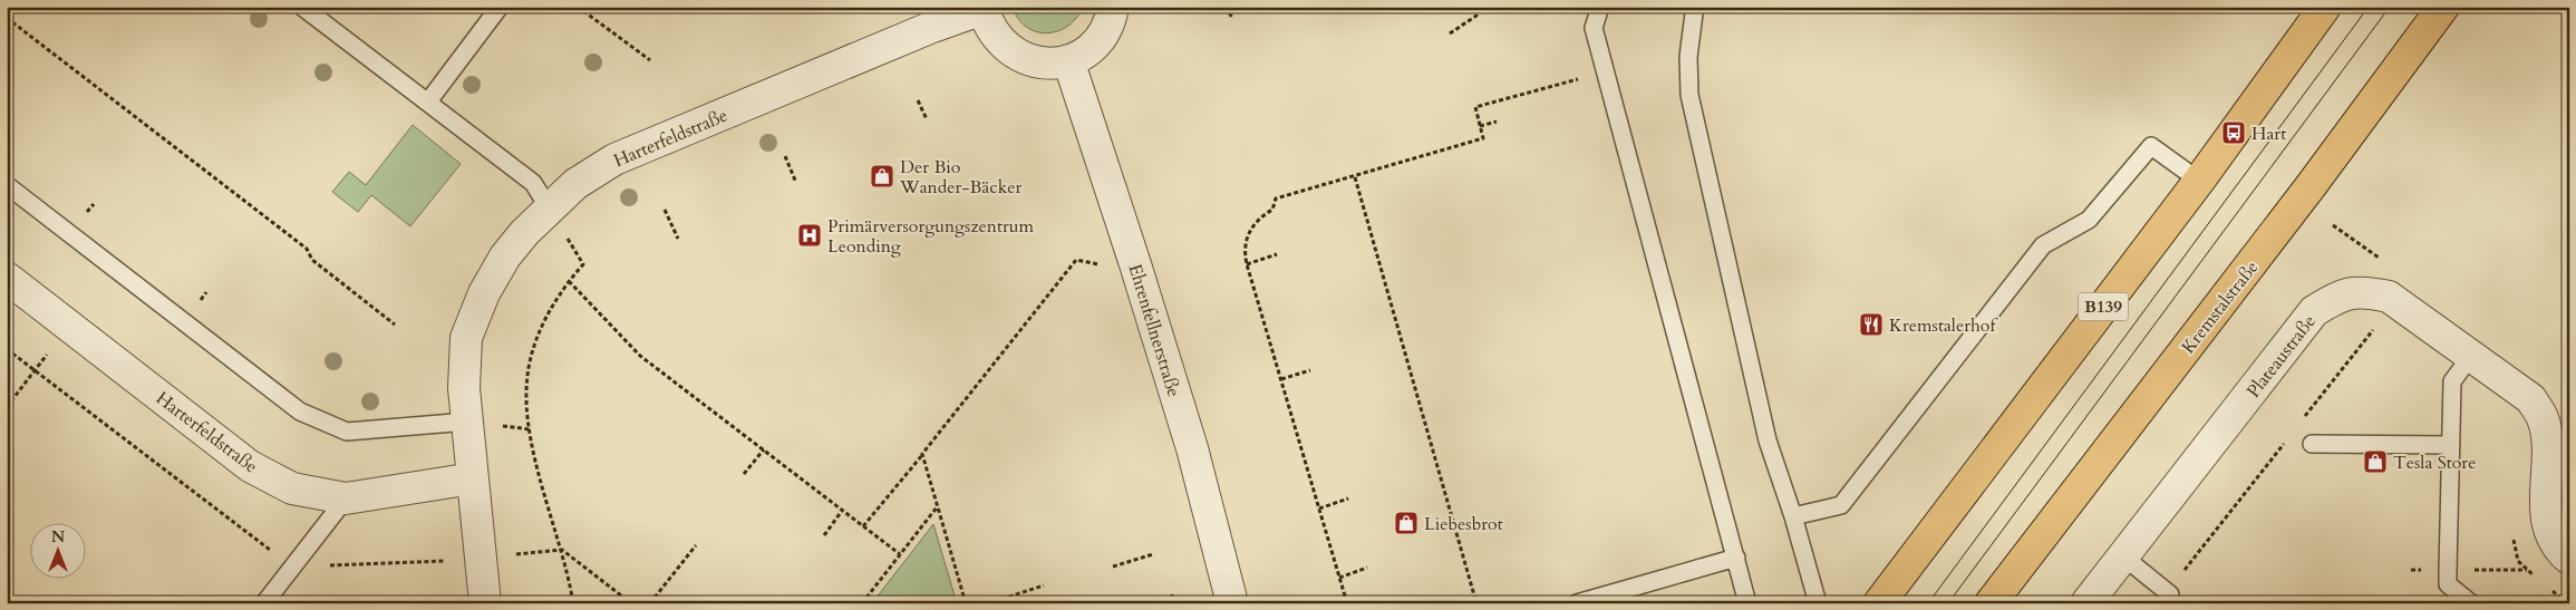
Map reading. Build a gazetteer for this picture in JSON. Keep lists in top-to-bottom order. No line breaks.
{"streets":{"main road":["B139","Kremstalstraße"],"street":["Harterfeldstraße","Ehrenfellnerstraße","Plateaustraße"]},"places":{"bus stop":["Hart"],"shop":["Der Bio Wander-Bäcker","Tesla Store","Liebesbrot"],"hospital":["Primärversorgungszentrum Leonding"],"restaurant":["Kremstalerhof"]},"north":"top"}
